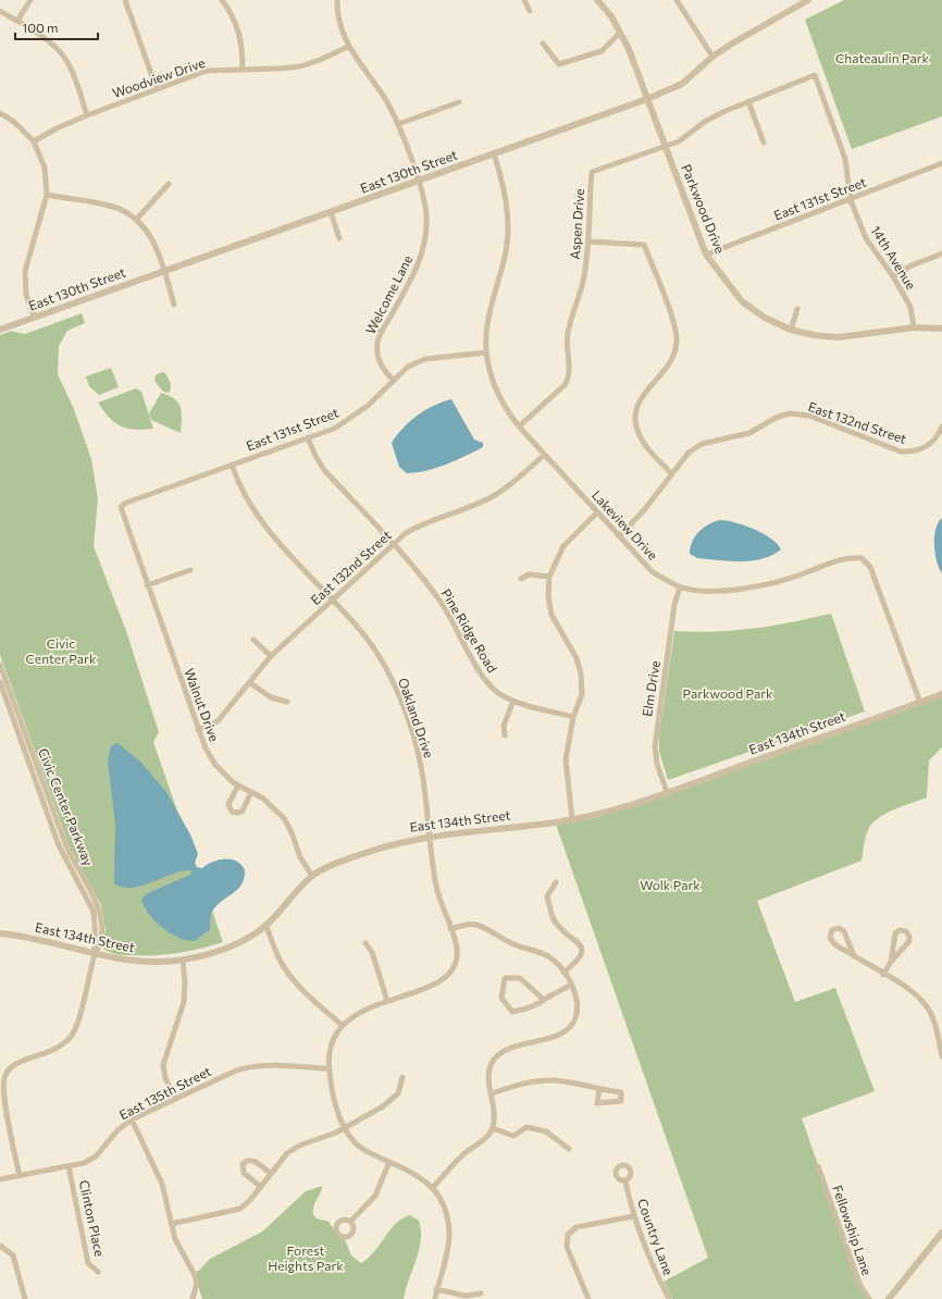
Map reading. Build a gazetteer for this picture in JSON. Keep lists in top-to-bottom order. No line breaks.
{"streets":{"street":["Woodview Drive","East 130th Street","East 131st Street","Parkwood Drive","Aspen Drive","14th Avenue","Welcome Lane","East 132nd Street","Lakeview Drive","Pine Ridge Road","Elm Drive","Walnut Drive","Oakland Drive","East 134th Street","Civic Center Parkway","East 135th Street","Clinton Place","Fellowship Lane","Country Lane"]},"crossings":[["Woodview Drive","Welcome Lane"],["East 130th Street","Parkwood Drive"],["East 130th Street","Welcome Lane"],["East 130th Street","Lakeview Drive"],["East 131st Street","Parkwood Drive"],["East 131st Street","14th Avenue"],["East 131st Street","Welcome Lane"],["East 131st Street","Lakeview Drive"],["East 131st Street","Pine Ridge Road"],["East 131st Street","Walnut Drive"],["East 131st Street","Oakland Drive"],["Parkwood Drive","Aspen Drive"],["Parkwood Drive","14th Avenue"],["Aspen Drive","14th Avenue"],["Aspen Drive","Lakeview Drive"],["East 132nd Street","Lakeview Drive"],["East 132nd Street","Pine Ridge Road"],["East 132nd Street","Walnut Drive"],["East 132nd Street","Oakland Drive"],["Lakeview Drive","Elm Drive"],["Lakeview Drive","East 134th Street"],["Elm Drive","East 134th Street"],["Walnut Drive","East 134th Street"],["Oakland Drive","East 134th Street"],["Oakland Drive","East 135th Street"],["East 134th Street","Civic Center Parkway"],["East 135th Street","Clinton Place"]],"parks":["Chateaulin Park","Civic Center Park","Parkwood Park","Wolk Park","Forest Heights Park"],"scale_bar":"100 m"}
